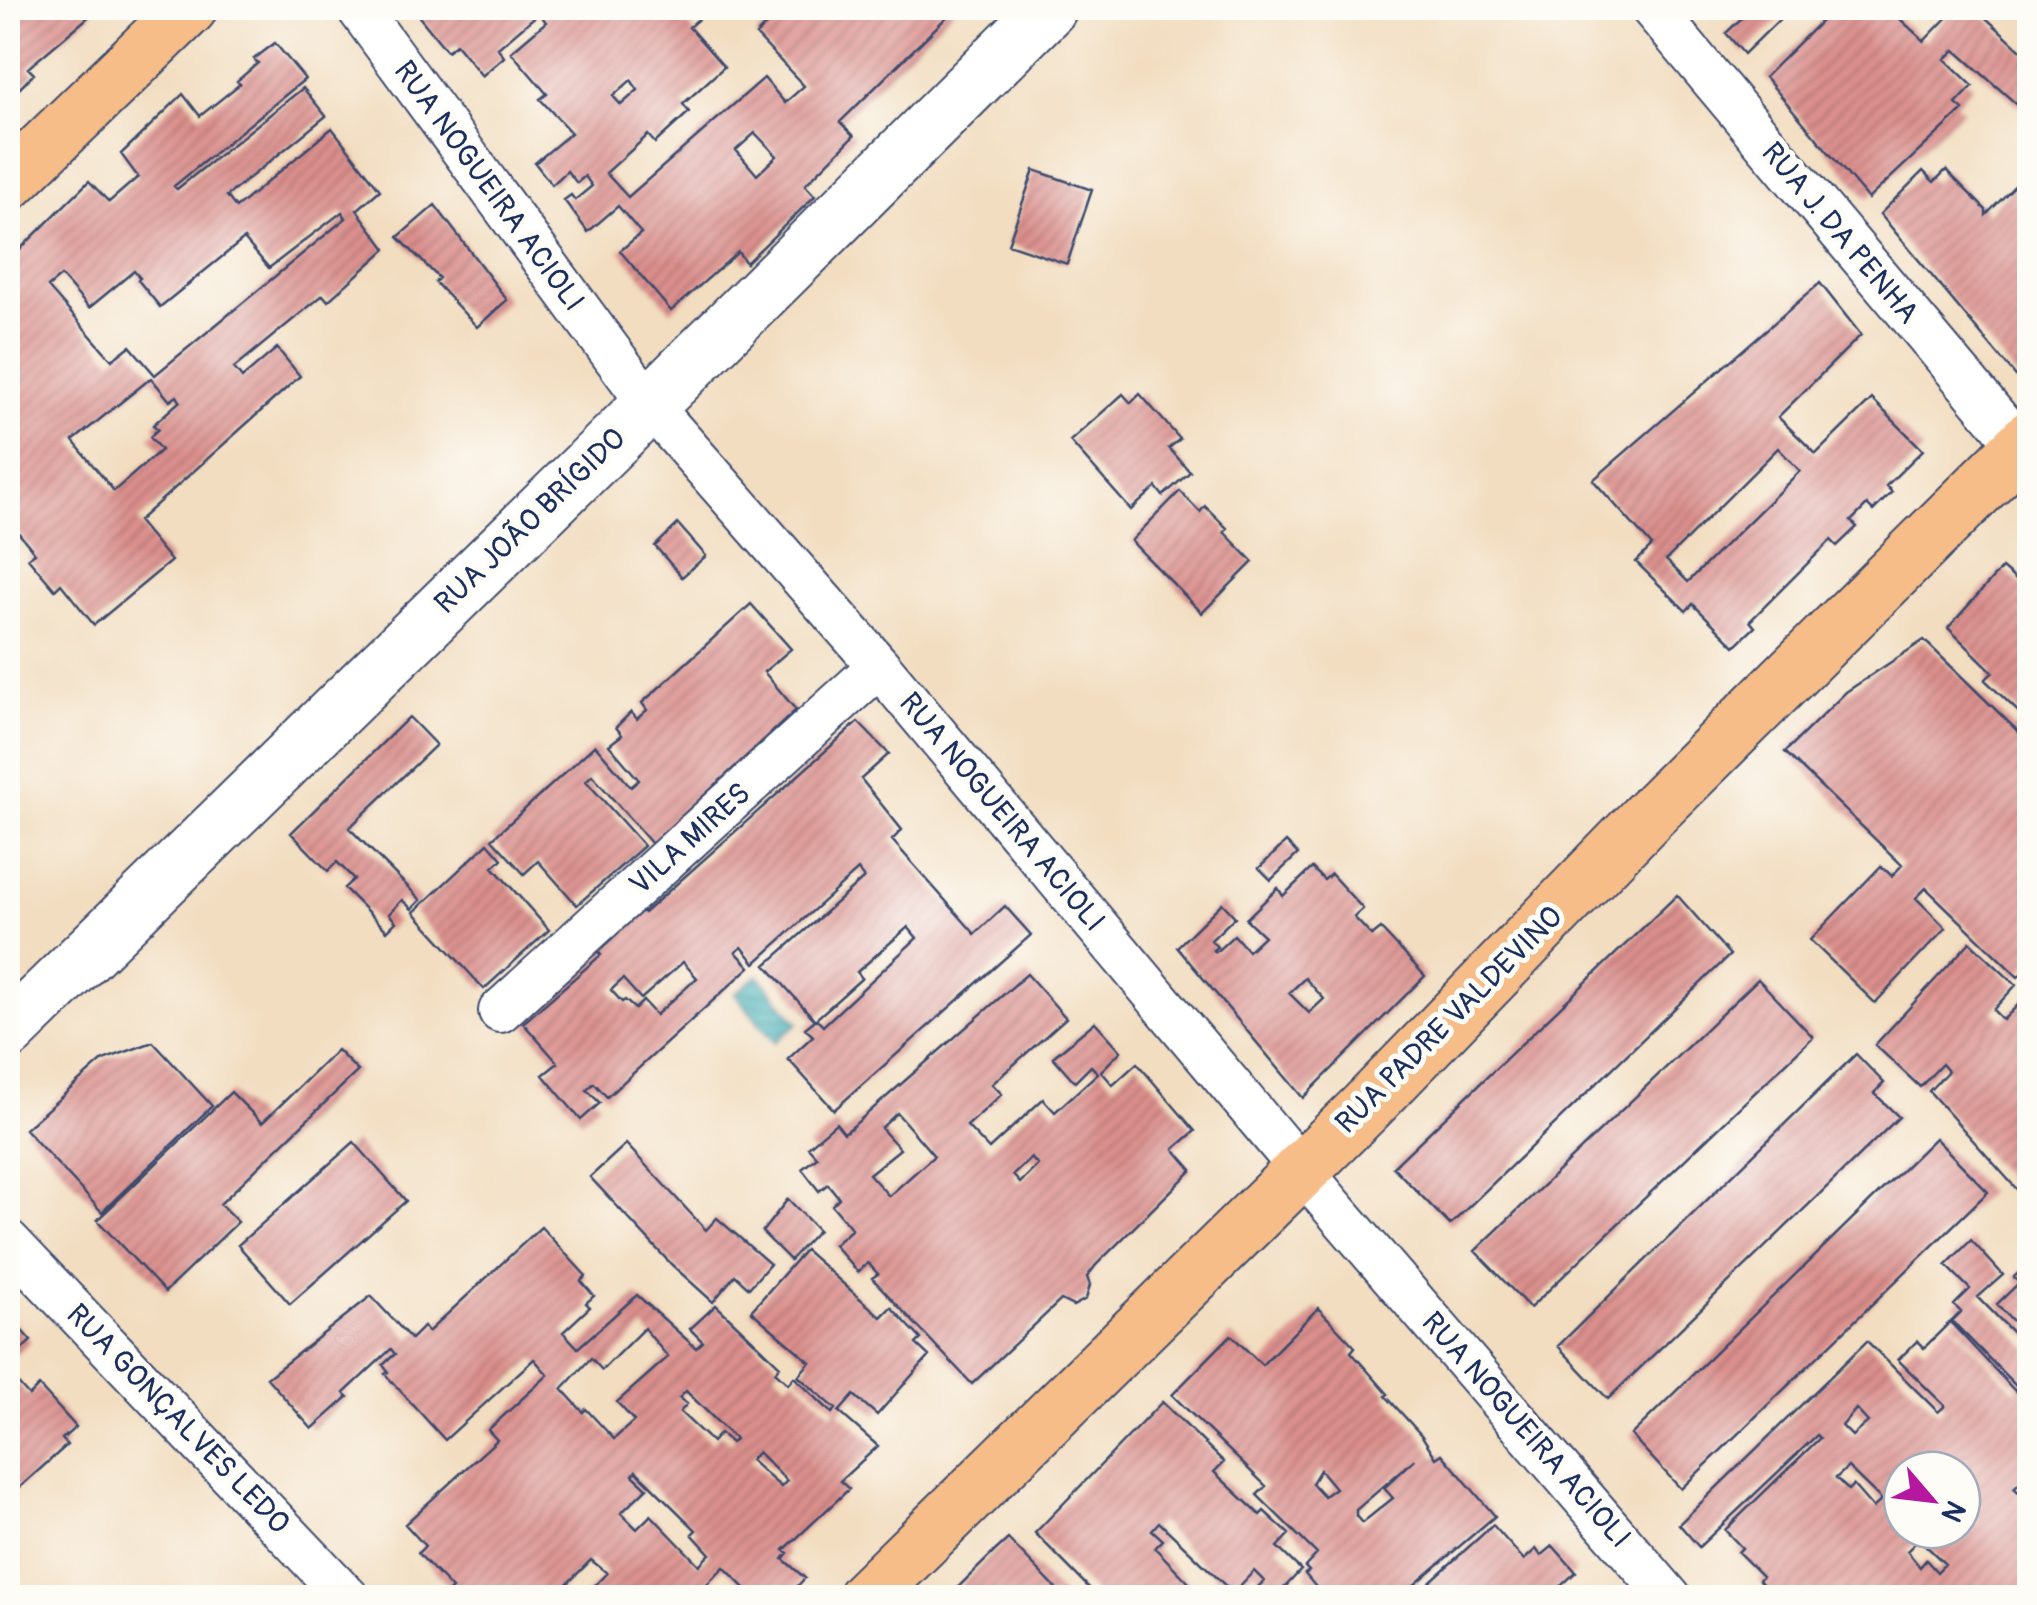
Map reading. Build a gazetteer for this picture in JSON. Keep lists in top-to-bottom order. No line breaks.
{"streets":{"main road":["RUA PADRE VALDEVINO"],"street":["RUA NOGUEIRA ACIOLI","RUA J. DA PENHA","RUA JOÃO BRÍGIDO","VILA MIRES","RUA GONÇALVES LEDO"]},"crossings":[["RUA NOGUEIRA ACIOLI","RUA JOÃO BRÍGIDO"],["RUA NOGUEIRA ACIOLI","VILA MIRES"],["RUA NOGUEIRA ACIOLI","RUA PADRE VALDEVINO"],["RUA J. DA PENHA","RUA PADRE VALDEVINO"]],"north":"bottom right"}
